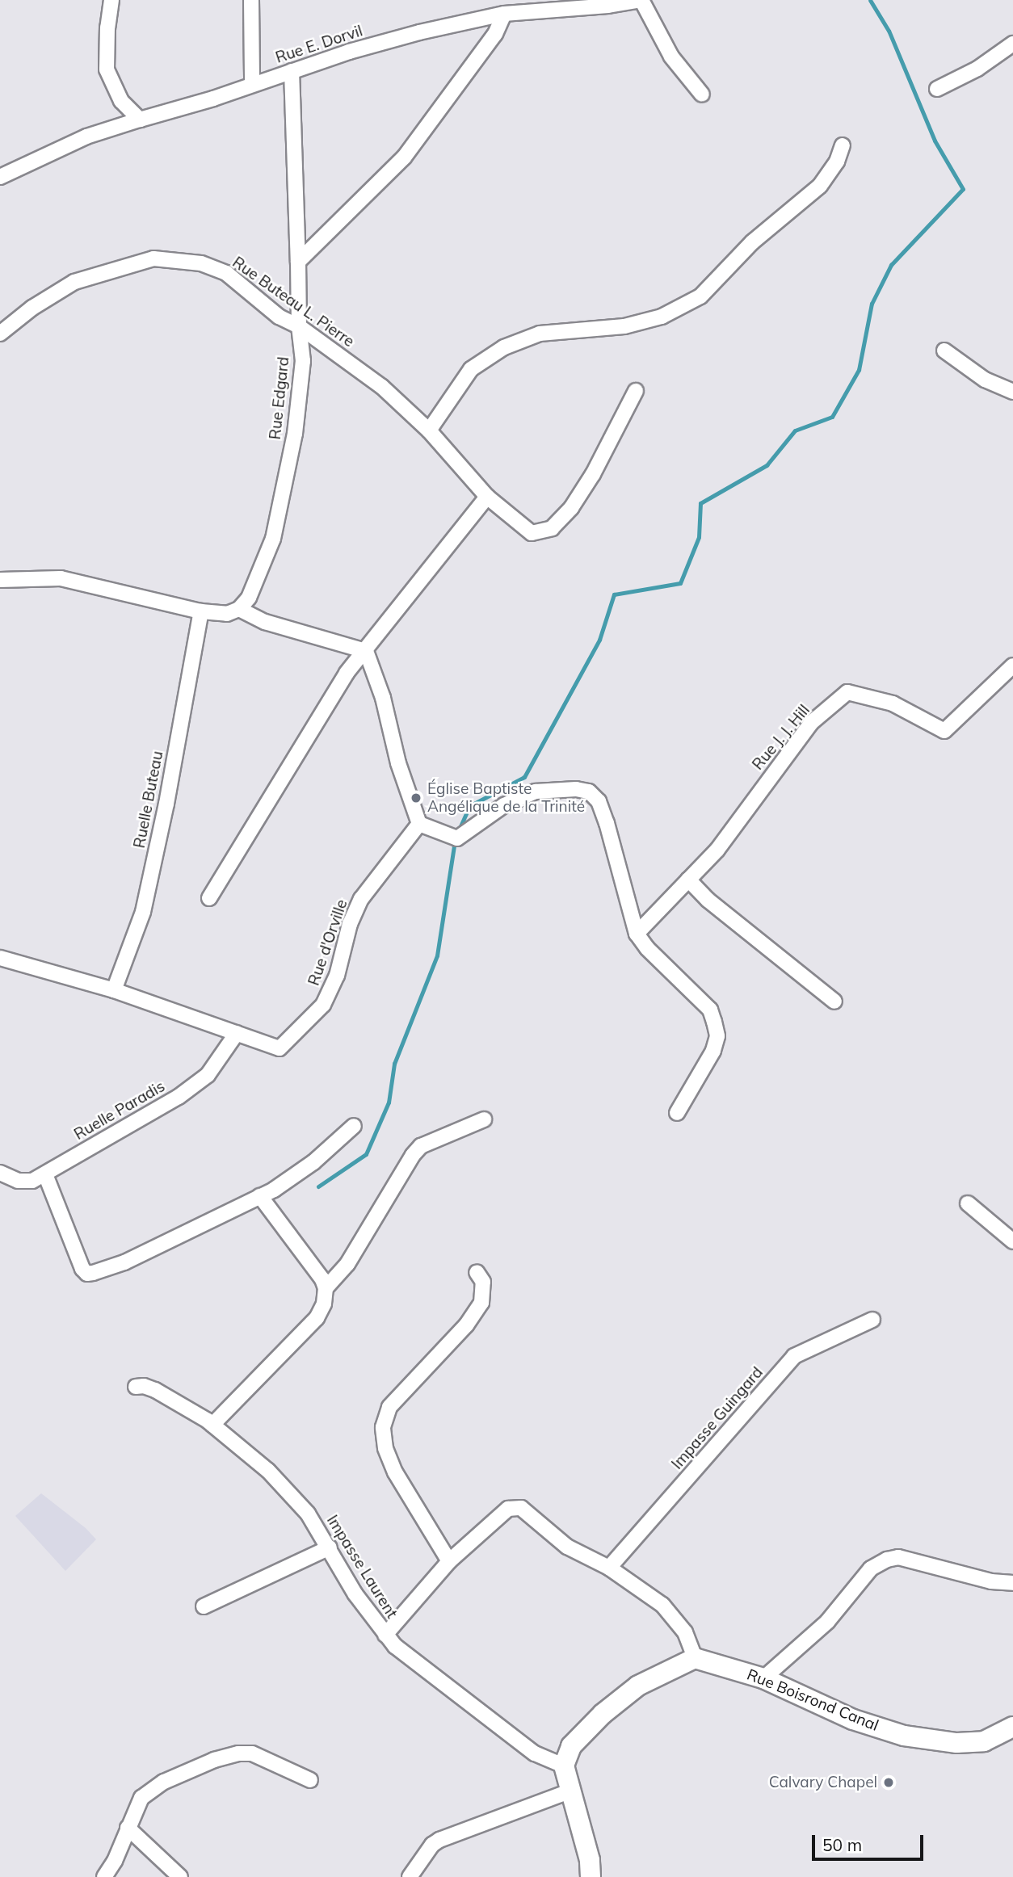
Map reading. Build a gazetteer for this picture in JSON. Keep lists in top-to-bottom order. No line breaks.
{"streets":{"street":["Rue E. Dorvil","Rue Buteau L. Pierre","Rue Edgard","Rue J. J. Hill","Ruelle Buteau","Rue d'Orville","Ruelle Paradis","Impasse Guingard","Impasse Laurent","Rue Boisrond Canal"]},"crossings":[["Rue E. Dorvil","Rue Edgard"],["Rue Buteau L. Pierre","Rue Edgard"],["Ruelle Buteau","Rue d'Orville"],["Rue d'Orville","Ruelle Paradis"]],"places":["Église Baptiste Angélique de la Trinité","Calvary Chapel"],"scale_bar":"50 m"}
